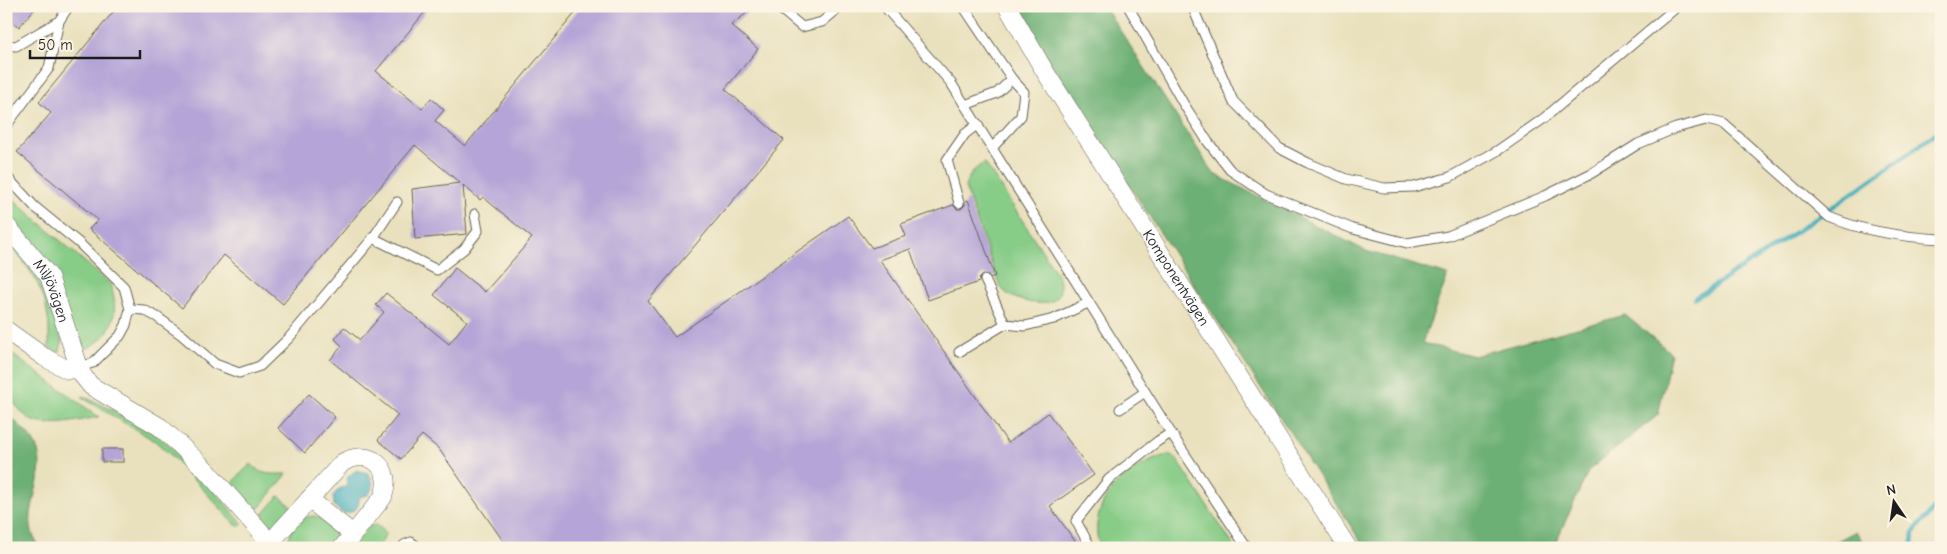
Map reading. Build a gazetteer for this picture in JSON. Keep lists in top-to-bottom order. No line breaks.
{"streets":{"street":["Komponentvägen","Miljövägen"]},"scale_bar":"50 m","north":"top"}
